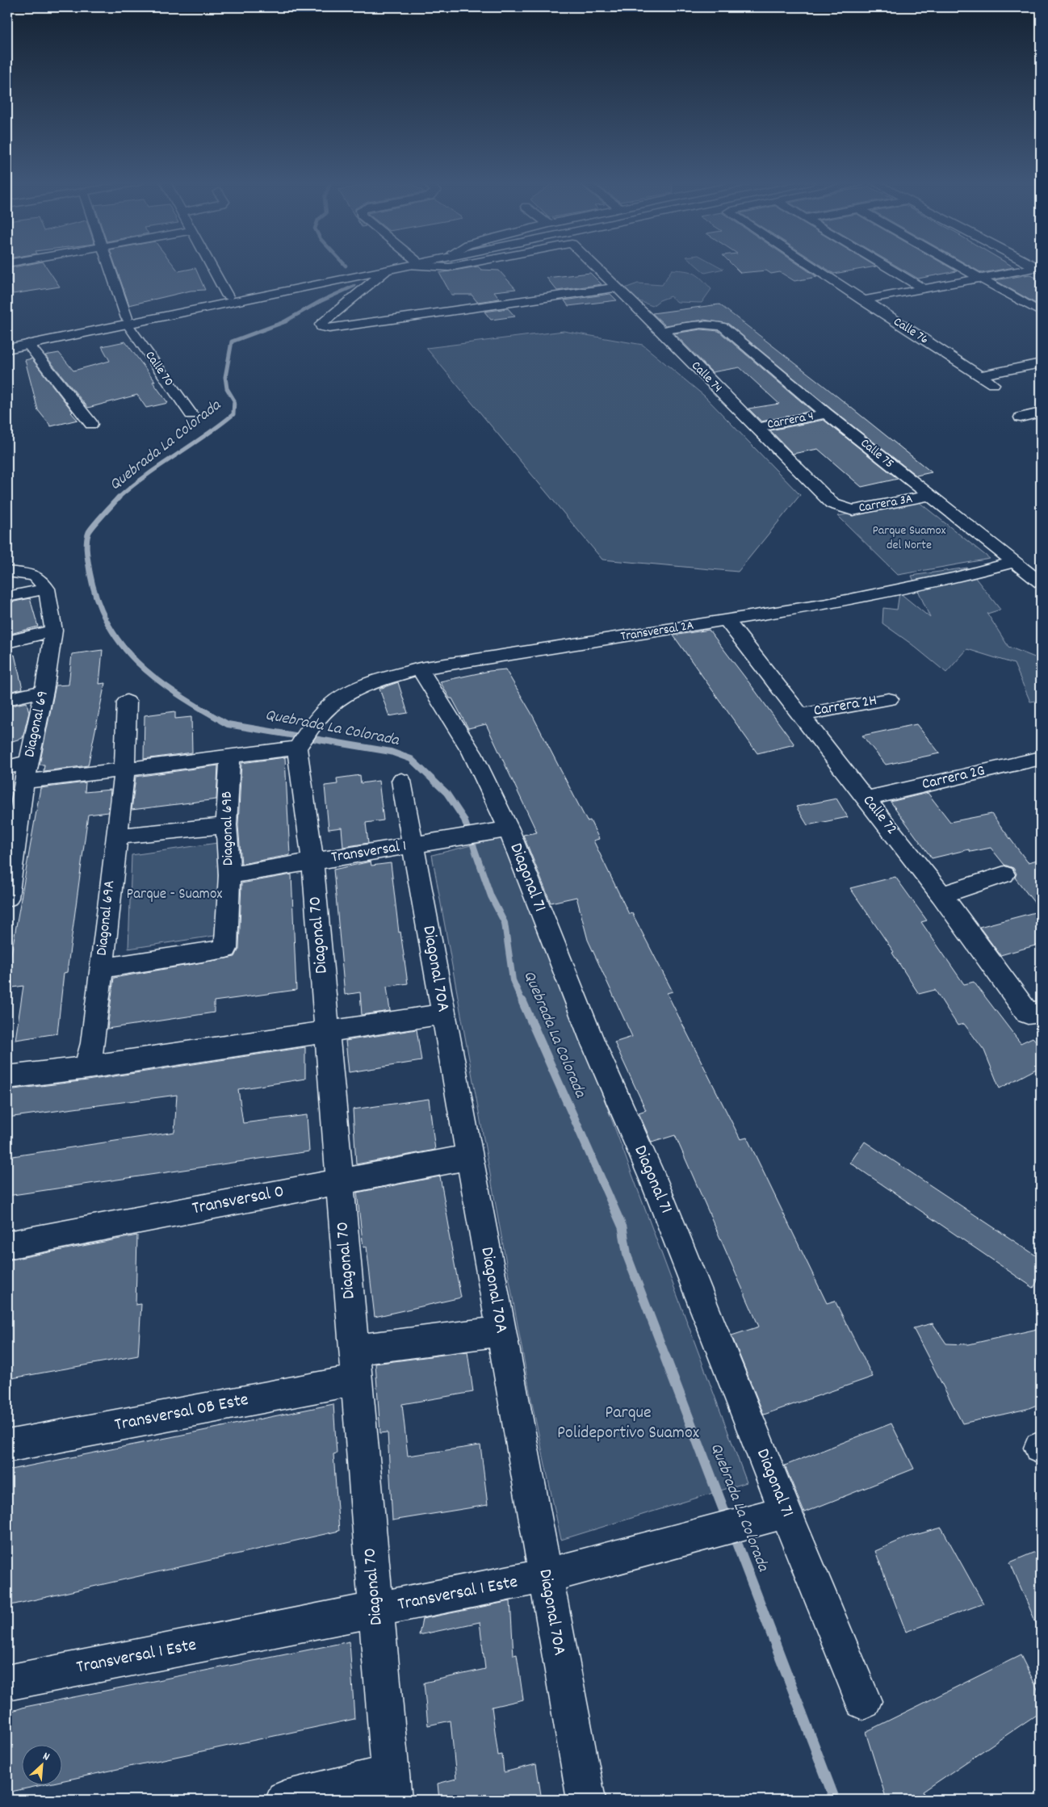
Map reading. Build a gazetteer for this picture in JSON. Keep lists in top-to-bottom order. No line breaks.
{"streets":{"street":["Calle 76","Calle 70","Calle 74","Carrera 4","Calle 75","Carrera 3A","Transversal 2A","Carrera 2H","Diagonal 69","Carrera 2G","Calle 72","Diagonal 69B","Transversal 1","Diagonal 71","Diagonal 69A","Diagonal 70","Diagonal 70A","Transversal 0","Transversal 0B Este","Transversal 1 Este"]},"crossings":[["Calle 74","Carrera 4"],["Calle 74","Calle 75"],["Calle 74","Carrera 3A"],["Carrera 4","Calle 75"],["Calle 75","Carrera 3A"],["Calle 75","Transversal 2A"],["Transversal 2A","Calle 72"],["Transversal 2A","Diagonal 71"],["Transversal 2A","Diagonal 70"],["Carrera 2H","Calle 72"],["Carrera 2G","Calle 72"],["Diagonal 69B","Transversal 1"],["Diagonal 69B","Diagonal 69A"],["Transversal 1","Diagonal 71"],["Transversal 1","Diagonal 70"],["Transversal 1","Diagonal 70A"],["Diagonal 71","Transversal 1 Este"],["Diagonal 70","Transversal 0"],["Diagonal 70","Transversal 0B Este"],["Diagonal 70","Transversal 1 Este"],["Diagonal 70A","Transversal 0"],["Diagonal 70A","Transversal 0B Este"],["Diagonal 70A","Transversal 1 Este"]],"water":["Quebrada La Colorada"],"parks":["Parque Suamox del Norte","Parque - Suamox","Parque Polideportivo Suamox"],"north":"top right"}
